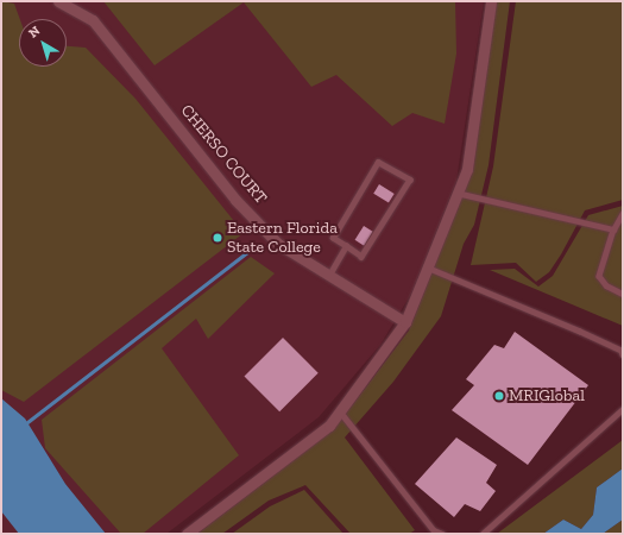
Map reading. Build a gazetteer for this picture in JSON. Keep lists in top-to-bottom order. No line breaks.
{"streets":{"street":["CHERSO COURT"]},"places":["Eastern Florida State College","MRIGlobal"],"north":"top left"}
